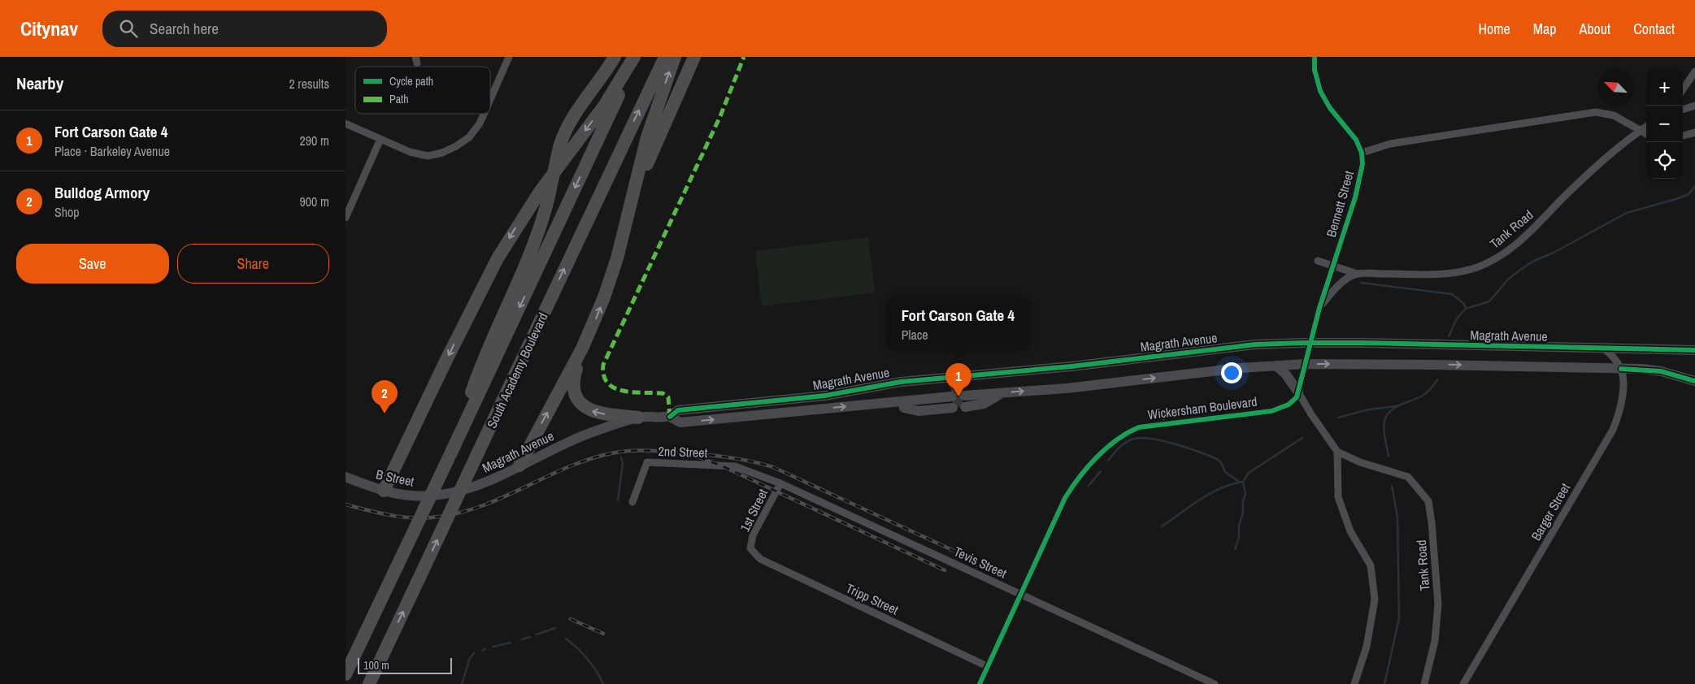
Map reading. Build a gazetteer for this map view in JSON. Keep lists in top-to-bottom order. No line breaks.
{"streets":{"highway":["South Academy Boulevard"],"main road":["Magrath Avenue","B Street"],"street":["Bennett Street","Tank Road","Wickersham Boulevard","2nd Street","1st Street","Barger Street","Tevis Street","Tripp Street"]},"crossings":[["Bennett Street","Tank Road"],["Bennett Street","Magrath Avenue"],["Magrath Avenue","B Street"],["Wickersham Boulevard","Tevis Street"],["Wickersham Boulevard","Tripp Street"],["2nd Street","Tevis Street"],["1st Street","Tevis Street"],["1st Street","Tripp Street"]],"legend":["Cycle path","Path"],"scale_bar":"100 m","north":"top left","page":{"header":"Citynav","search":"Search here","nav":["Home","Map","About","Contact"],"heading":["Nearby","2 results"],"map_buttons":["+","−"],"list":[{"mark":"1","name":"Fort Carson Gate 4","note":"Place · Barkeley Avenue","value":"290 m"},{"mark":"2","name":"Bulldog Armory","note":"Shop","value":"900 m"}],"buttons":["Save","Share"],"popup":["Fort Carson Gate 4","Place"],"pins":["1","2"],"scale":"100 m"}}
